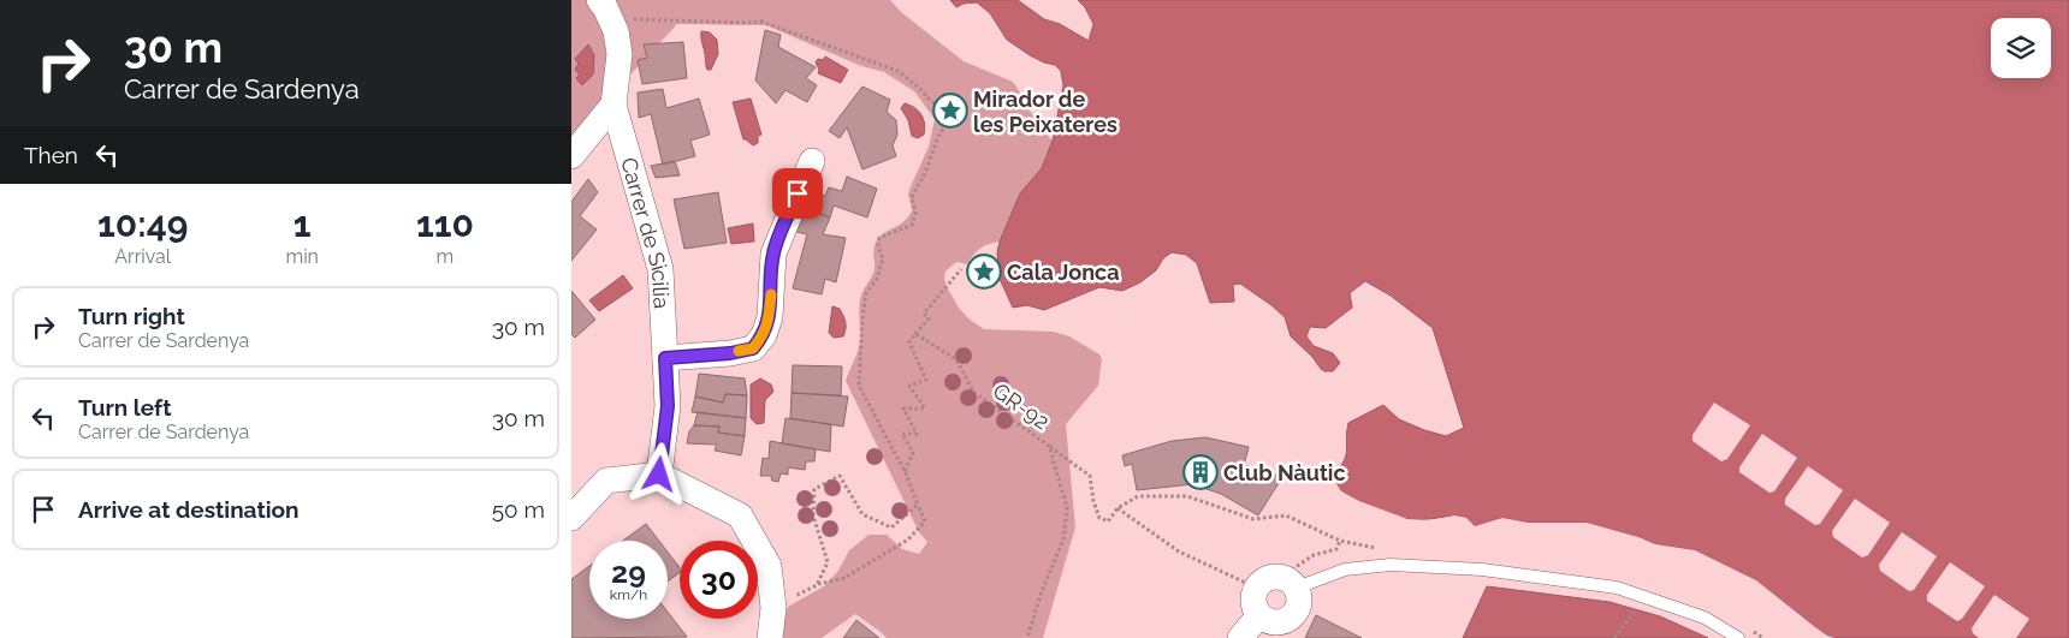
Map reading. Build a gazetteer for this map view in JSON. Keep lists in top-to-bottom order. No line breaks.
{"streets":{"street":["Carrer de Sicilia"],"path":["GR-92"]},"places":{"place":["Mirador de les Peixateres","Cala Jonca"],"building":["Club Nàutic"]},"page":{"turn":["30 m","Carrer de Sardenya"],"then":"Then","eta":["10:49","Arrival","1","min","110","m"],"list":[{"name":"Turn right","note":"Carrer de Sardenya","value":"30 m"},{"name":"Turn left","note":"Carrer de Sardenya","value":"30 m"},{"name":"Arrive at destination","value":"50 m"}],"speed":"29 km/h","limit":"30"}}
